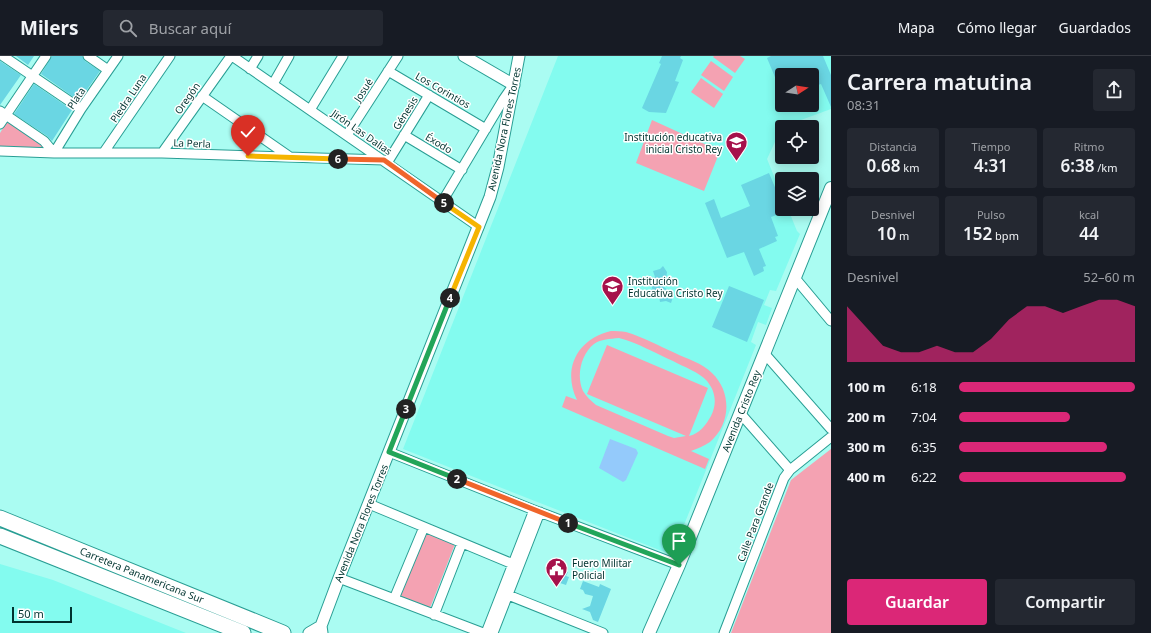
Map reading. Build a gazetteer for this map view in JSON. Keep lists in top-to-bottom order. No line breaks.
{"streets":{"highway":["Carretera Panamericana Sur"],"main road":["Avenida Cristo Rey"],"street":["Josué","Los Corintios","Plata","Piedra Luna","Oregón","Génesis","Avenida Nora Flores Torres","Jirón Las Dalias","La Perla","Éxodo","Calle Para Grande"]},"crossings":[["Josué","Los Corintios"],["Josué","Jirón Las Dalias"],["Los Corintios","Génesis"],["Plata","La Perla"],["Piedra Luna","La Perla"],["Oregón","Jirón Las Dalias"],["Oregón","La Perla"],["Génesis","Jirón Las Dalias"],["Génesis","La Perla"],["Génesis","Éxodo"],["Avenida Nora Flores Torres","Jirón Las Dalias"],["Jirón Las Dalias","La Perla"]],"places":{"school or university":["Institución educativa inicial Cristo Rey","Institución Educativa Cristo Rey"],"public building":["Fuero Militar Policial"]},"scale_bar":"50 m","north":"right","page":{"header":"Milers","search":"Buscar aquí","nav":["Mapa","Cómo llegar","Guardados"],"heading":["Carrera matutina","08:31"],"stats":[["Distancia","0.68 km"],["Tiempo","4:31"],["Ritmo","6:38 /km"],["Desnivel","10 m"],["Pulso","152 bpm"],["kcal","44"]],"pins":["6","5","4","3","2","1"],"chart":["Desnivel","52–60 m"],"list":[{"name":"100 m","note":"6:18"},{"name":"200 m","note":"7:04"},{"name":"300 m","note":"6:35"},{"name":"400 m","note":"6:22"}],"buttons":["Guardar","Compartir"],"scale":"50 m"}}
